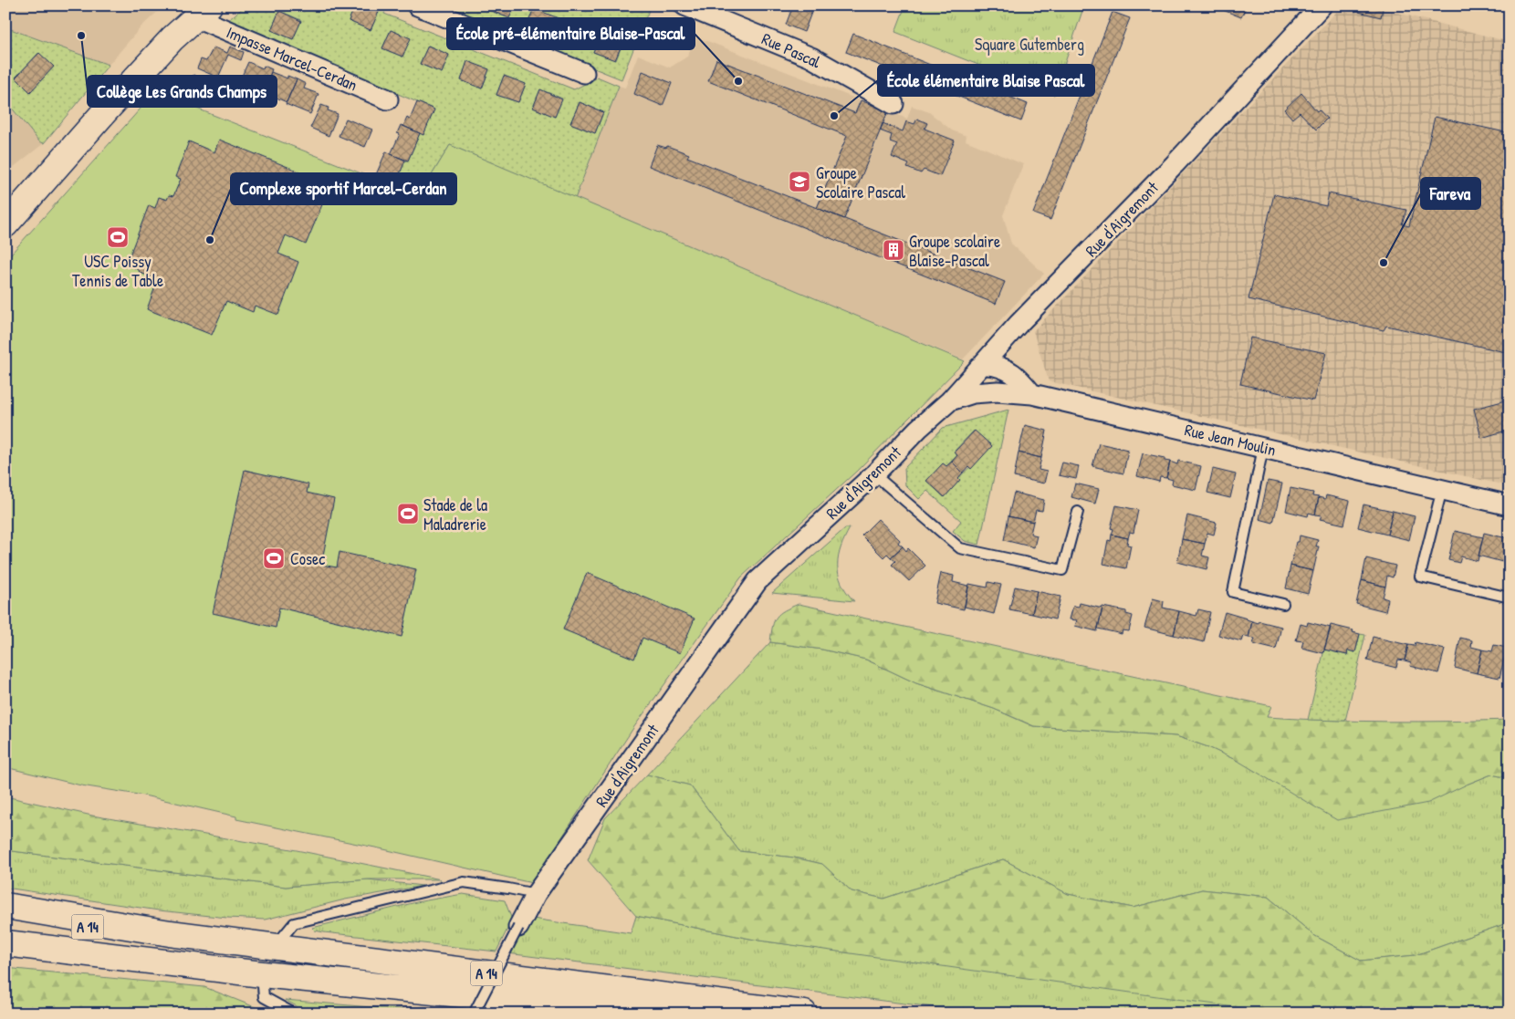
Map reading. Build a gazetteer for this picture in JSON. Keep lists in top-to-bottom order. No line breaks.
{"streets":{"main road":["A 14"],"street":["Rue Pascal","Impasse Marcel-Cerdan","Rue d'Aigremont","Rue Jean Moulin"]},"crossings":[["Rue d'Aigremont","Rue Jean Moulin"]],"parks":["Square Gutemberg"],"places":{"other":["Collège Les Grands Champs","École pré-élémentaire Blaise-Pascal","École élémentaire Blaise Pascal","Complexe sportif Marcel-Cerdan","Fareva"],"school or university":["Groupe Scolaire Pascal"],"sports":["USC Poissy Tennis de Table","Stade de la Maladrerie","Cosec"],"building":["Groupe scolaire Blaise-Pascal"]}}
